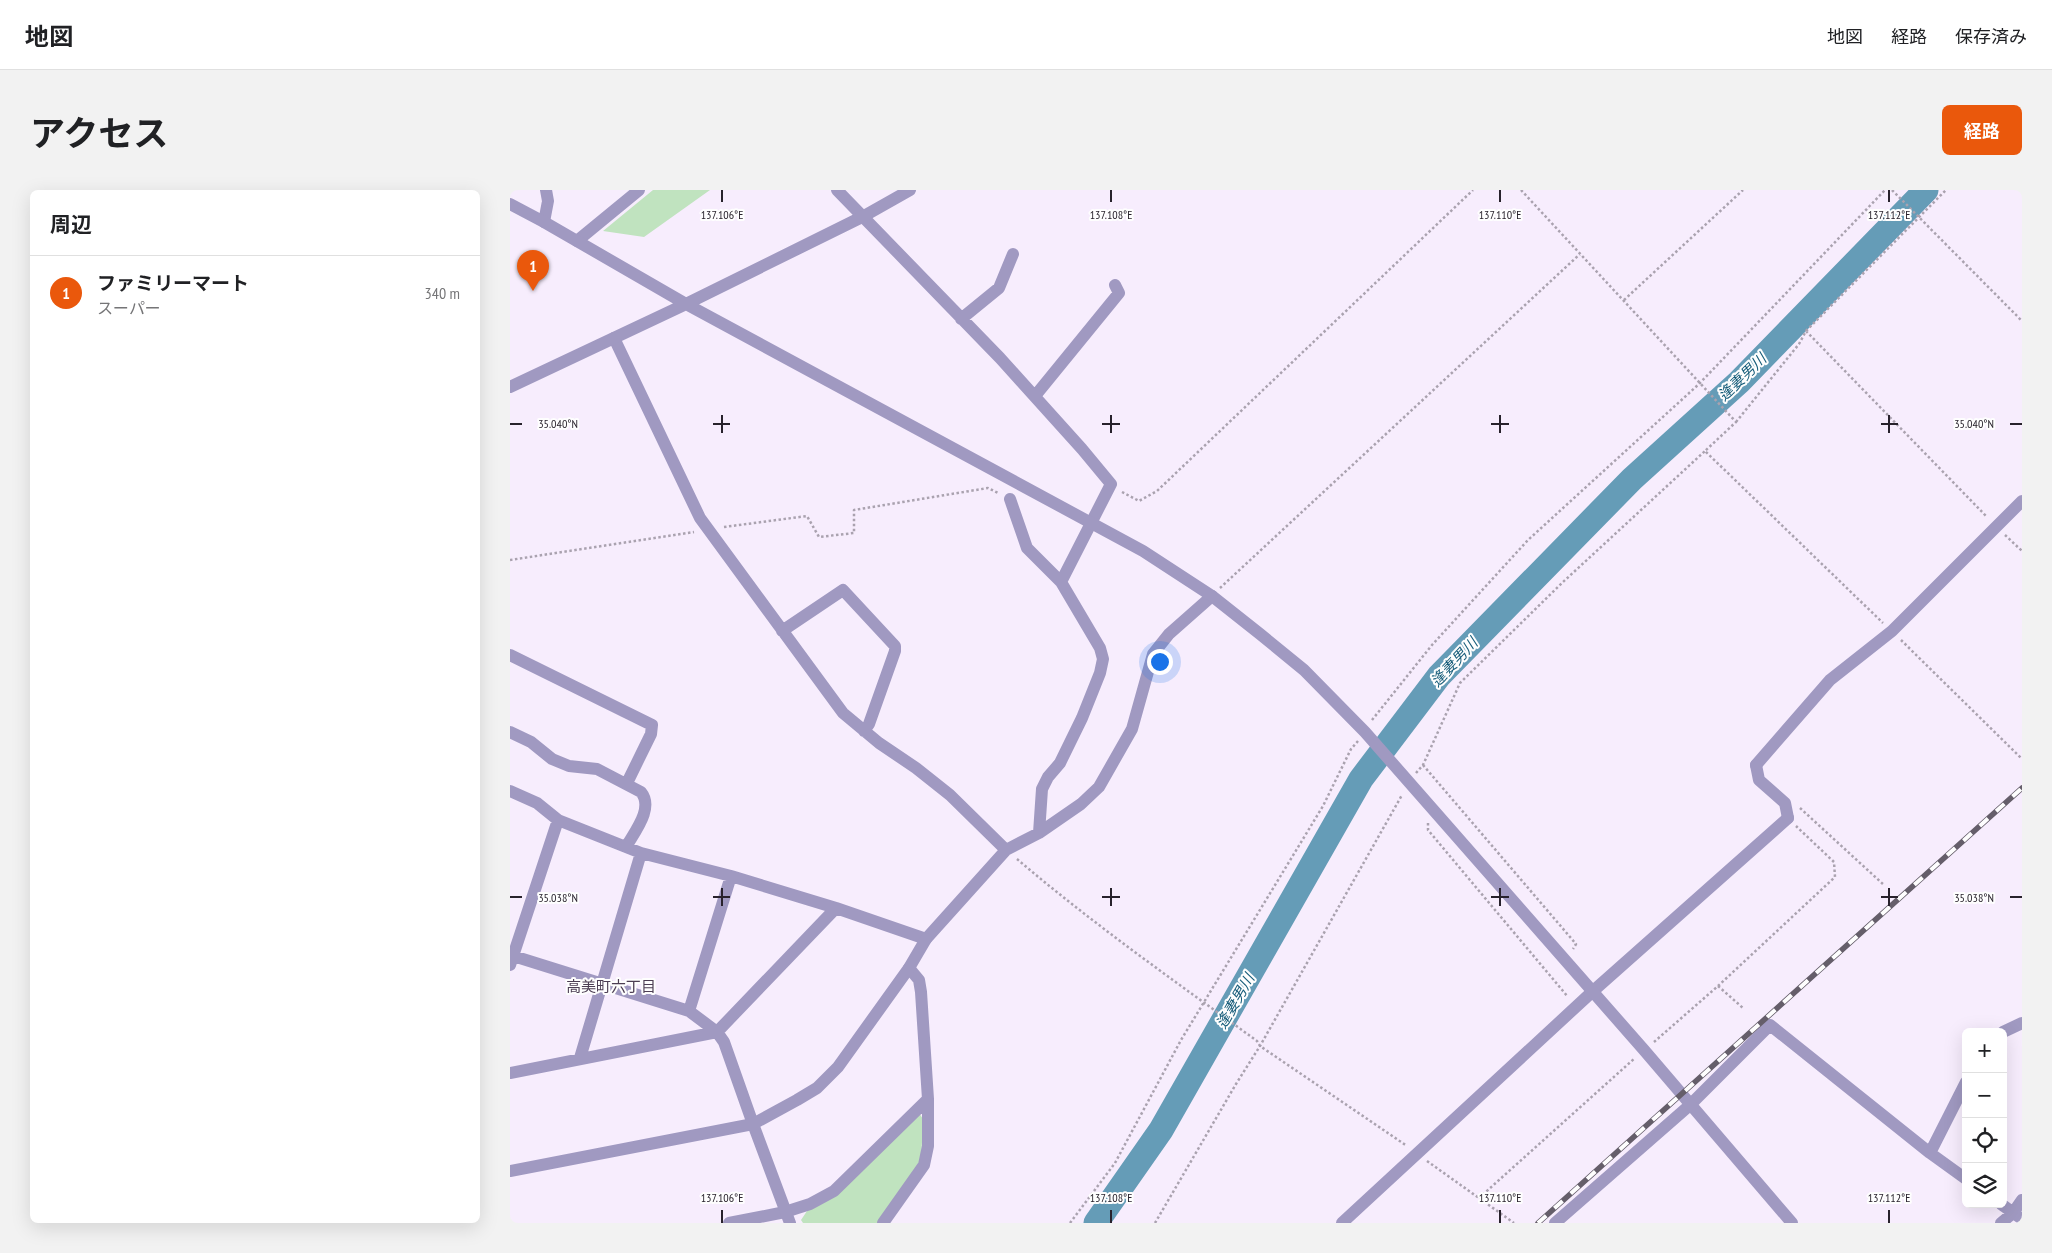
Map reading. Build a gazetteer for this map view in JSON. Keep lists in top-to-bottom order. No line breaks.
{"districts":["高美町六丁目"],"water":["逢妻男川"],"page":{"header":"地図","nav":["地図","経路","保存済み"],"title":"アクセス","buttons":"経路","heading":"周辺","pins":"1","list":[{"mark":"1","name":"ファミリーマート","note":"スーパー","value":"340 m"}],"map_buttons":["+","−"]},"coordinates":["137.106°E","137.108°E","137.110°E","137.112°E","35.040°N","35.038°N"]}
